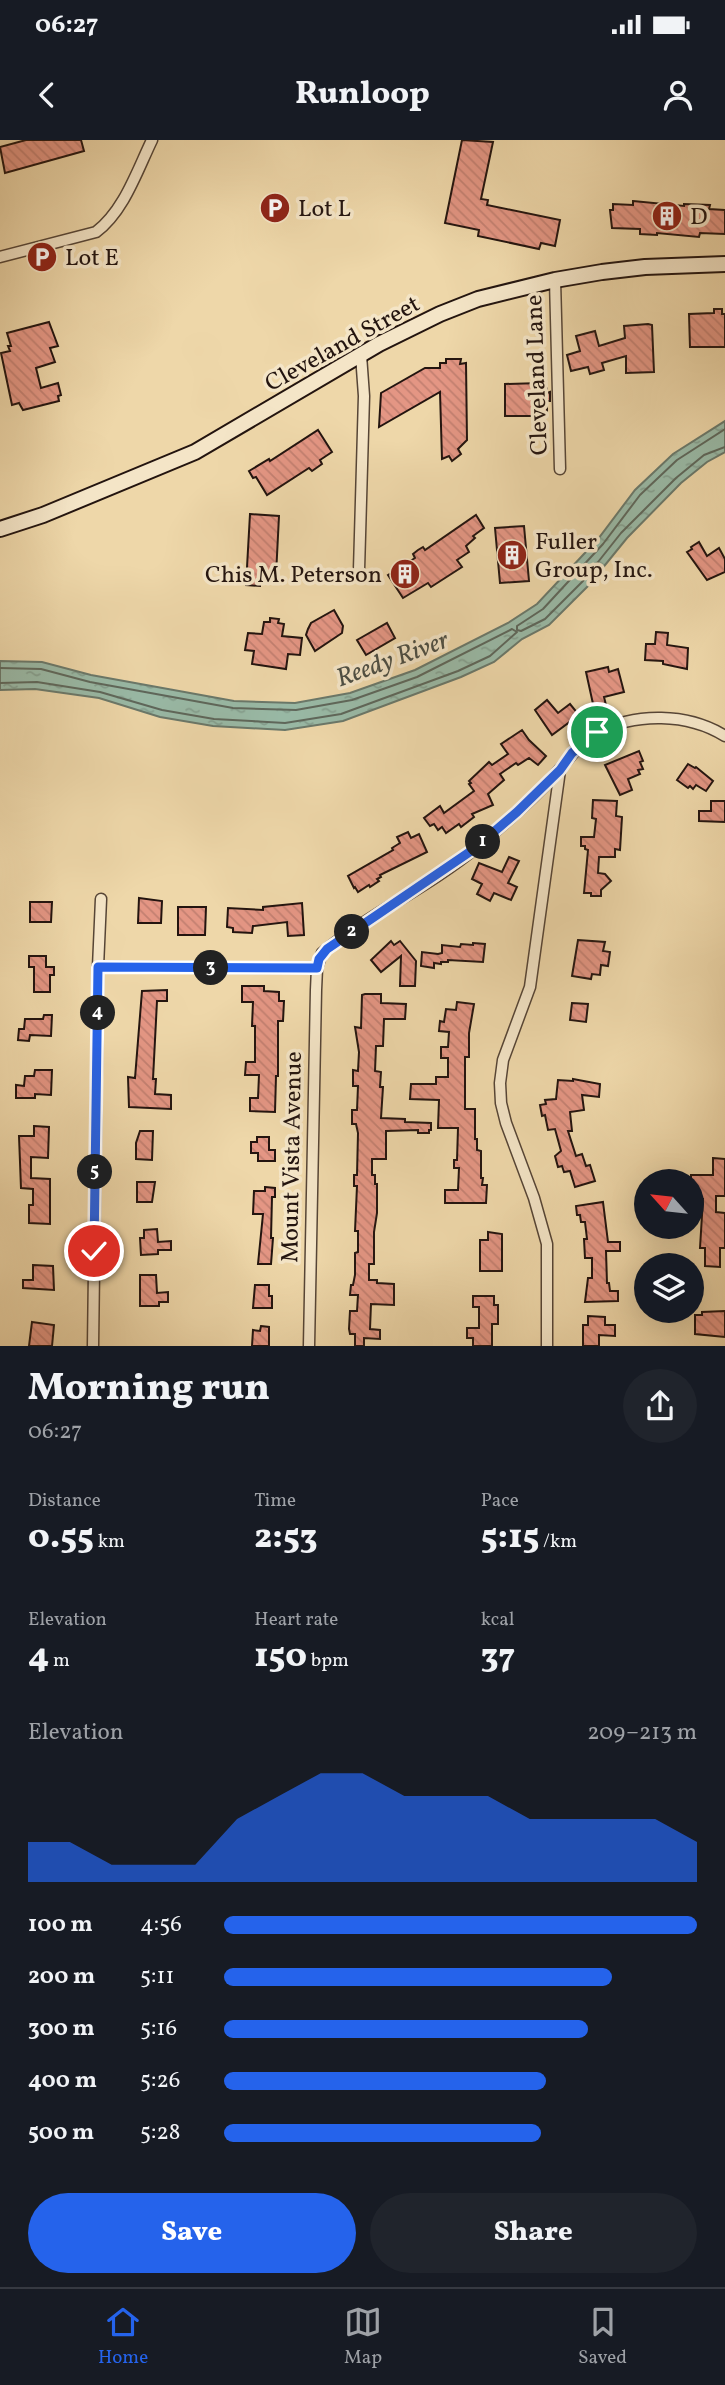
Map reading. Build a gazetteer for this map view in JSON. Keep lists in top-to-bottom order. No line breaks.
{"streets":{"street":["Cleveland Street","Cleveland Lane","Mount Vista Avenue"]},"crossings":[["Cleveland Street","Cleveland Lane"]],"water":["Reedy River"],"places":{"parking":["Lot L","Lot E"],"building":["D","Fuller Group, Inc.","Chis M. Peterson"]},"north":"top left","page":{"status":"06:27","header":"Runloop","pins":["1","2","3","4","5"],"heading":["Morning run","06:27"],"stats":[["Distance","0.55 km"],["Time","2:53"],["Pace","5:15 /km"],["Elevation","4 m"],["Heart rate","150 bpm"],["kcal","37"]],"chart":["Elevation","209–213 m"],"list":[{"name":"100 m","note":"4:56"},{"name":"200 m","note":"5:11"},{"name":"300 m","note":"5:16"},{"name":"400 m","note":"5:26"},{"name":"500 m","note":"5:28"}],"buttons":["Save","Share"],"tabs":["Home","Map","Saved"]}}
